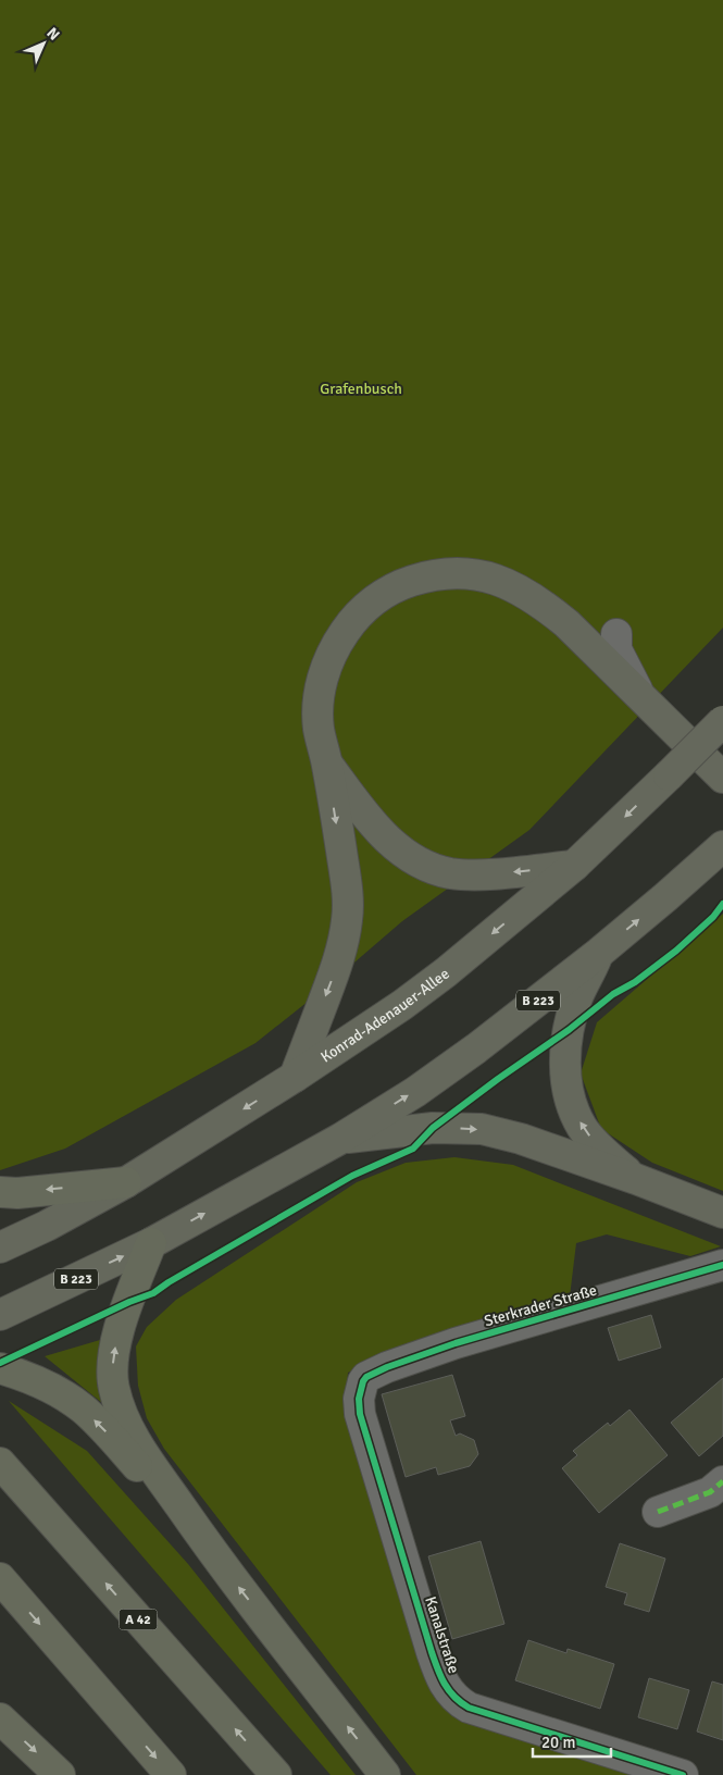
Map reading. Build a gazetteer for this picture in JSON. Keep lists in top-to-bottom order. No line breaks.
{"streets":{"highway":["A 42"],"main road":["B 223","Konrad-Adenauer-Allee"],"street":["Sterkrader Straße","Kanalstraße"]},"crossings":[["Sterkrader Straße","Kanalstraße"]],"parks":["Grafenbusch"],"scale_bar":"20 m","north":"top right"}
